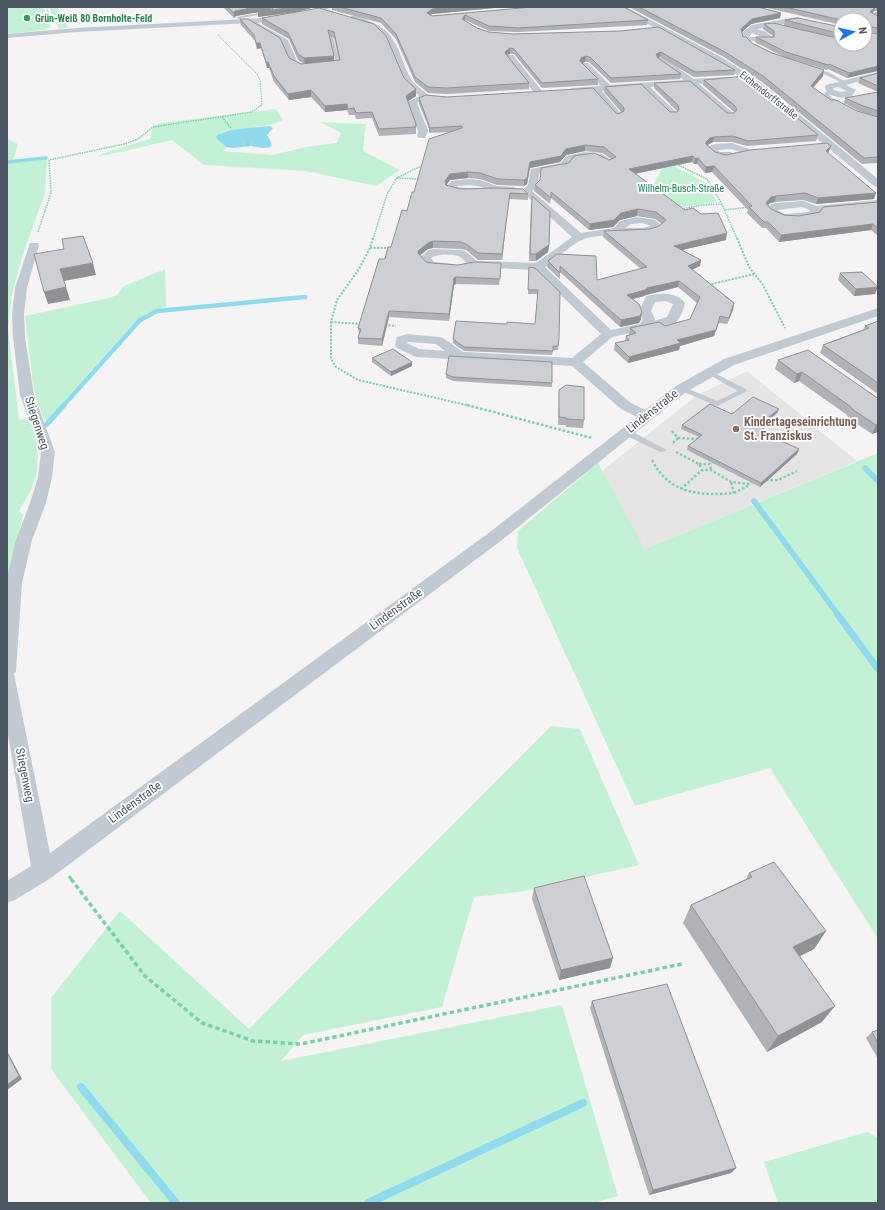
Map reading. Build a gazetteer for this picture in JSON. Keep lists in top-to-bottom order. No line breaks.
{"streets":{"street":["Eichendorffstraße","Lindenstraße","Stiegenweg"]},"crossings":[["Lindenstraße","Stiegenweg"]],"parks":["Wilhelm-Busch-Straße"],"places":["Grün-Weiß 80 Bornholte-Feld","Kindertageseinrichtung St. Franziskus"],"north":"right"}
